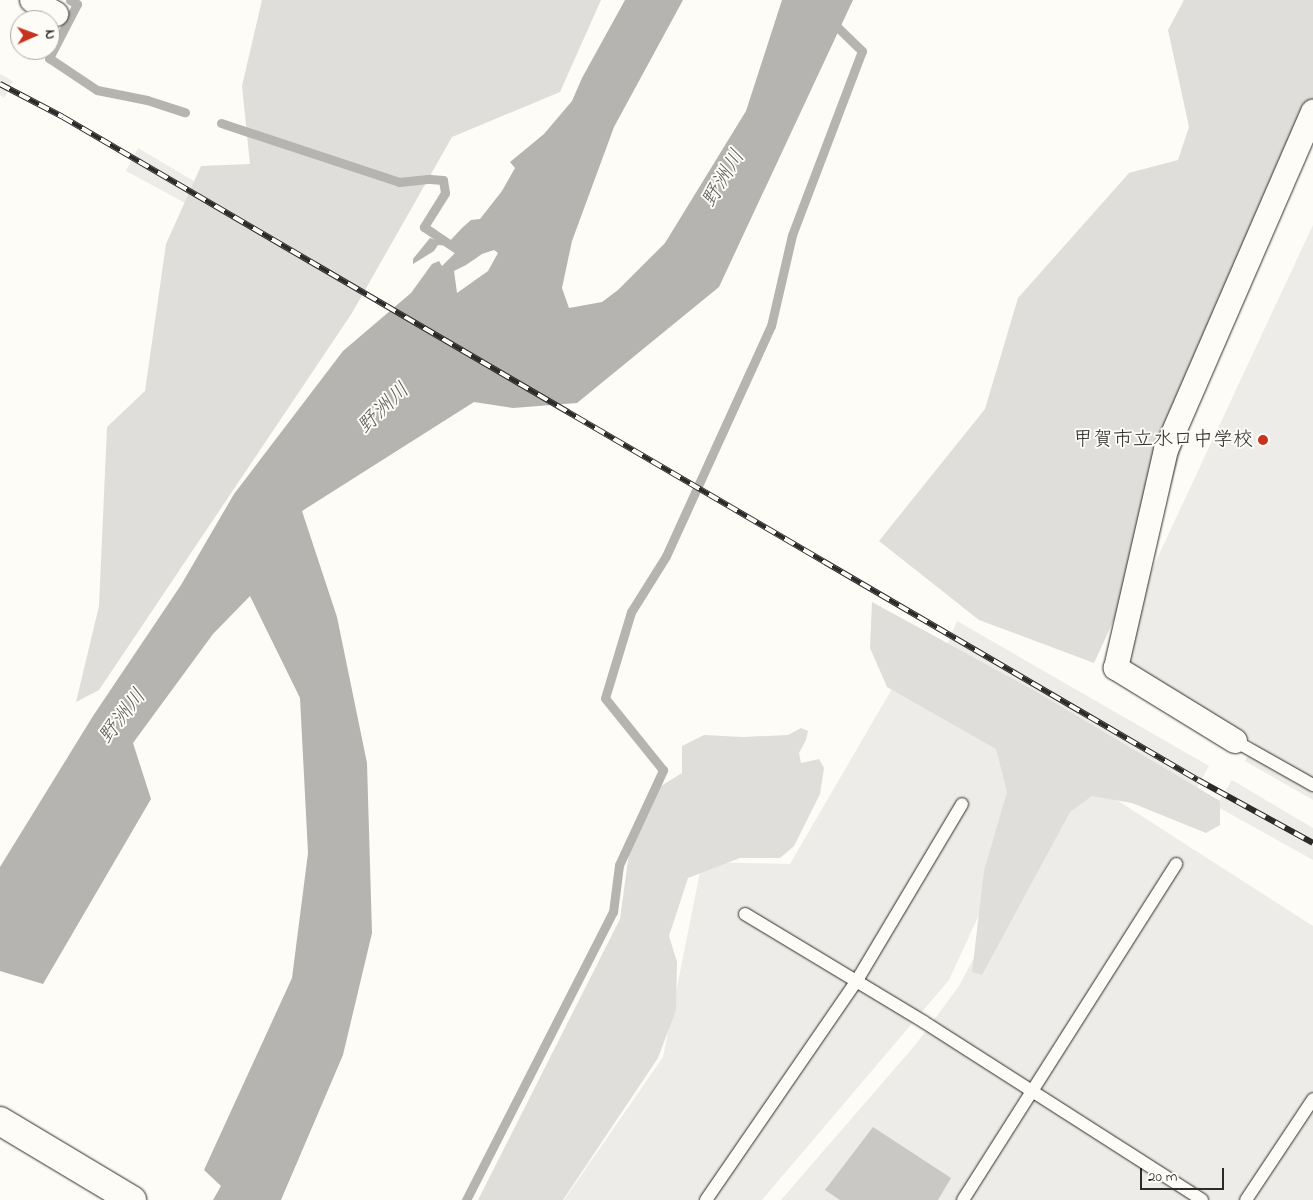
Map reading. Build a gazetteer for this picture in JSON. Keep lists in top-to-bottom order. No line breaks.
{"water":["野洲川"],"places":["甲賀市立水口中学校"],"scale_bar":"20 m","north":"right"}
